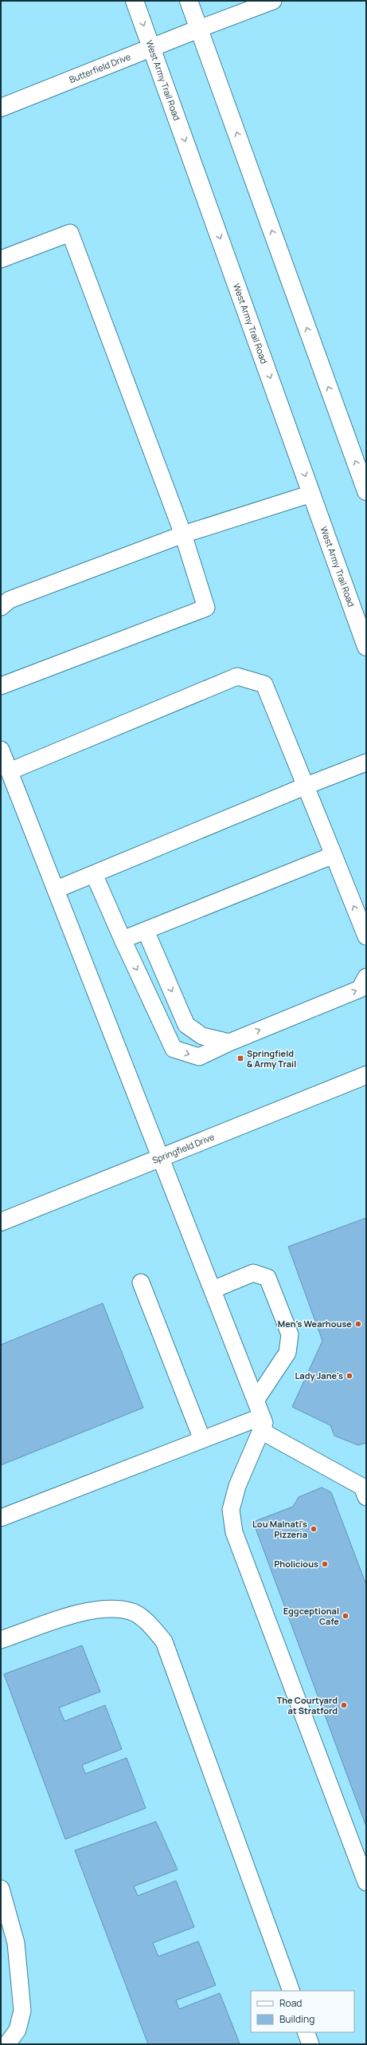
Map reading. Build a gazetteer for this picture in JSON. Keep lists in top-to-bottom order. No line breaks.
{"streets":{"main road":["Butterfield Drive","West Army Trail Road","Springfield Drive"]},"crossings":[["Butterfield Drive","West Army Trail Road"]],"places":{"transit":["Springfield & Army Trail"],"other":["Men's Wearhouse","Lady Jane's","Lou Malnati's Pizzeria","Pholicious","Eggceptional Cafe","The Courtyard at Stratford"]},"legend":["Road","Building"]}
